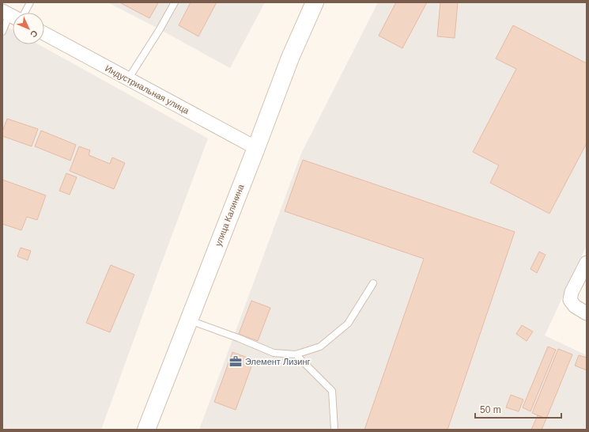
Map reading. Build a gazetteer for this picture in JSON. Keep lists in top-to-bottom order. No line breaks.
{"streets":{"main road":["улица Калинина"],"street":["Индустриальная улица"]},"crossings":[["Индустриальная улица","улица Калинина"]],"places":{"office":["Элемент Лизинг"]},"scale_bar":"50 m","north":"bottom right"}
